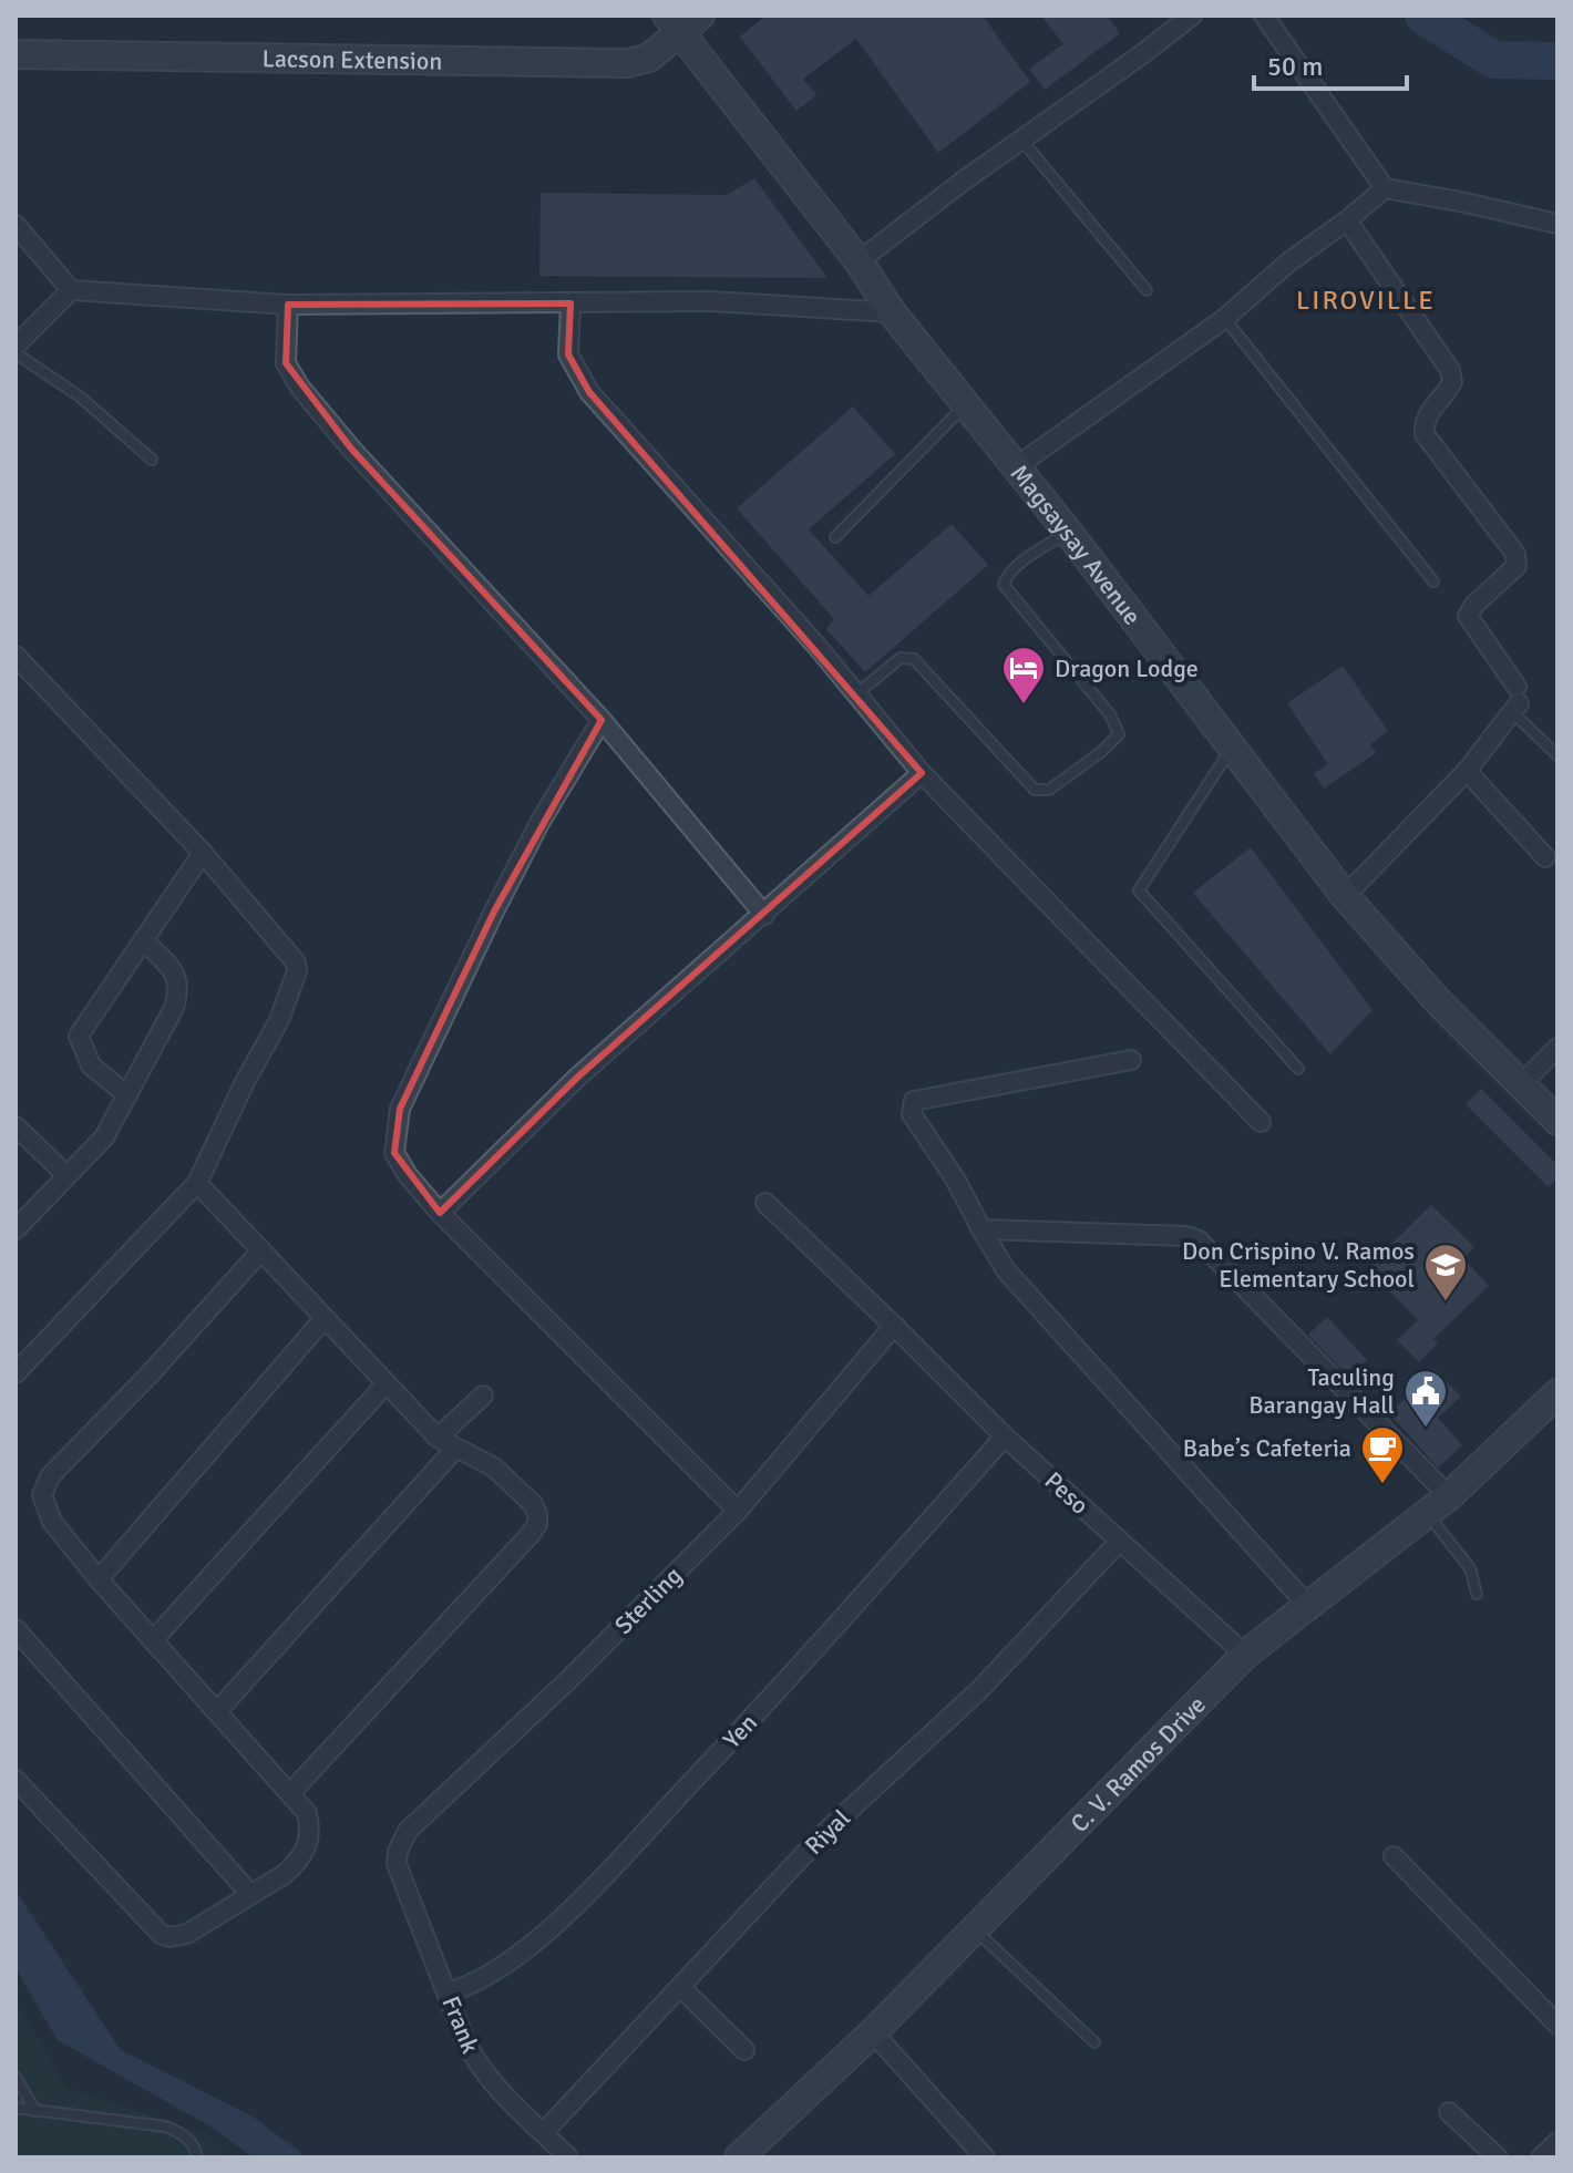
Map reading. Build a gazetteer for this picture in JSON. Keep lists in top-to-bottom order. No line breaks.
{"streets":{"street":["Lacson Extension","Magsaysay Avenue","Peso","Sterling","Yen","C. V. Ramos Drive","Riyal","Frank"]},"crossings":[["Lacson Extension","Magsaysay Avenue"],["Peso","Sterling"],["Peso","Yen"],["Peso","C. V. Ramos Drive"],["Peso","Riyal"],["Sterling","Frank"],["Yen","Frank"],["Riyal","Frank"]],"districts":["LIROVILLE"],"places":{"hotel":["Dragon Lodge"],"school or university":["Don Crispino V. Ramos Elementary School"],"public building":["Taculing Barangay Hall"],"cafe":["Babe’s Cafeteria"]},"scale_bar":"50 m"}
